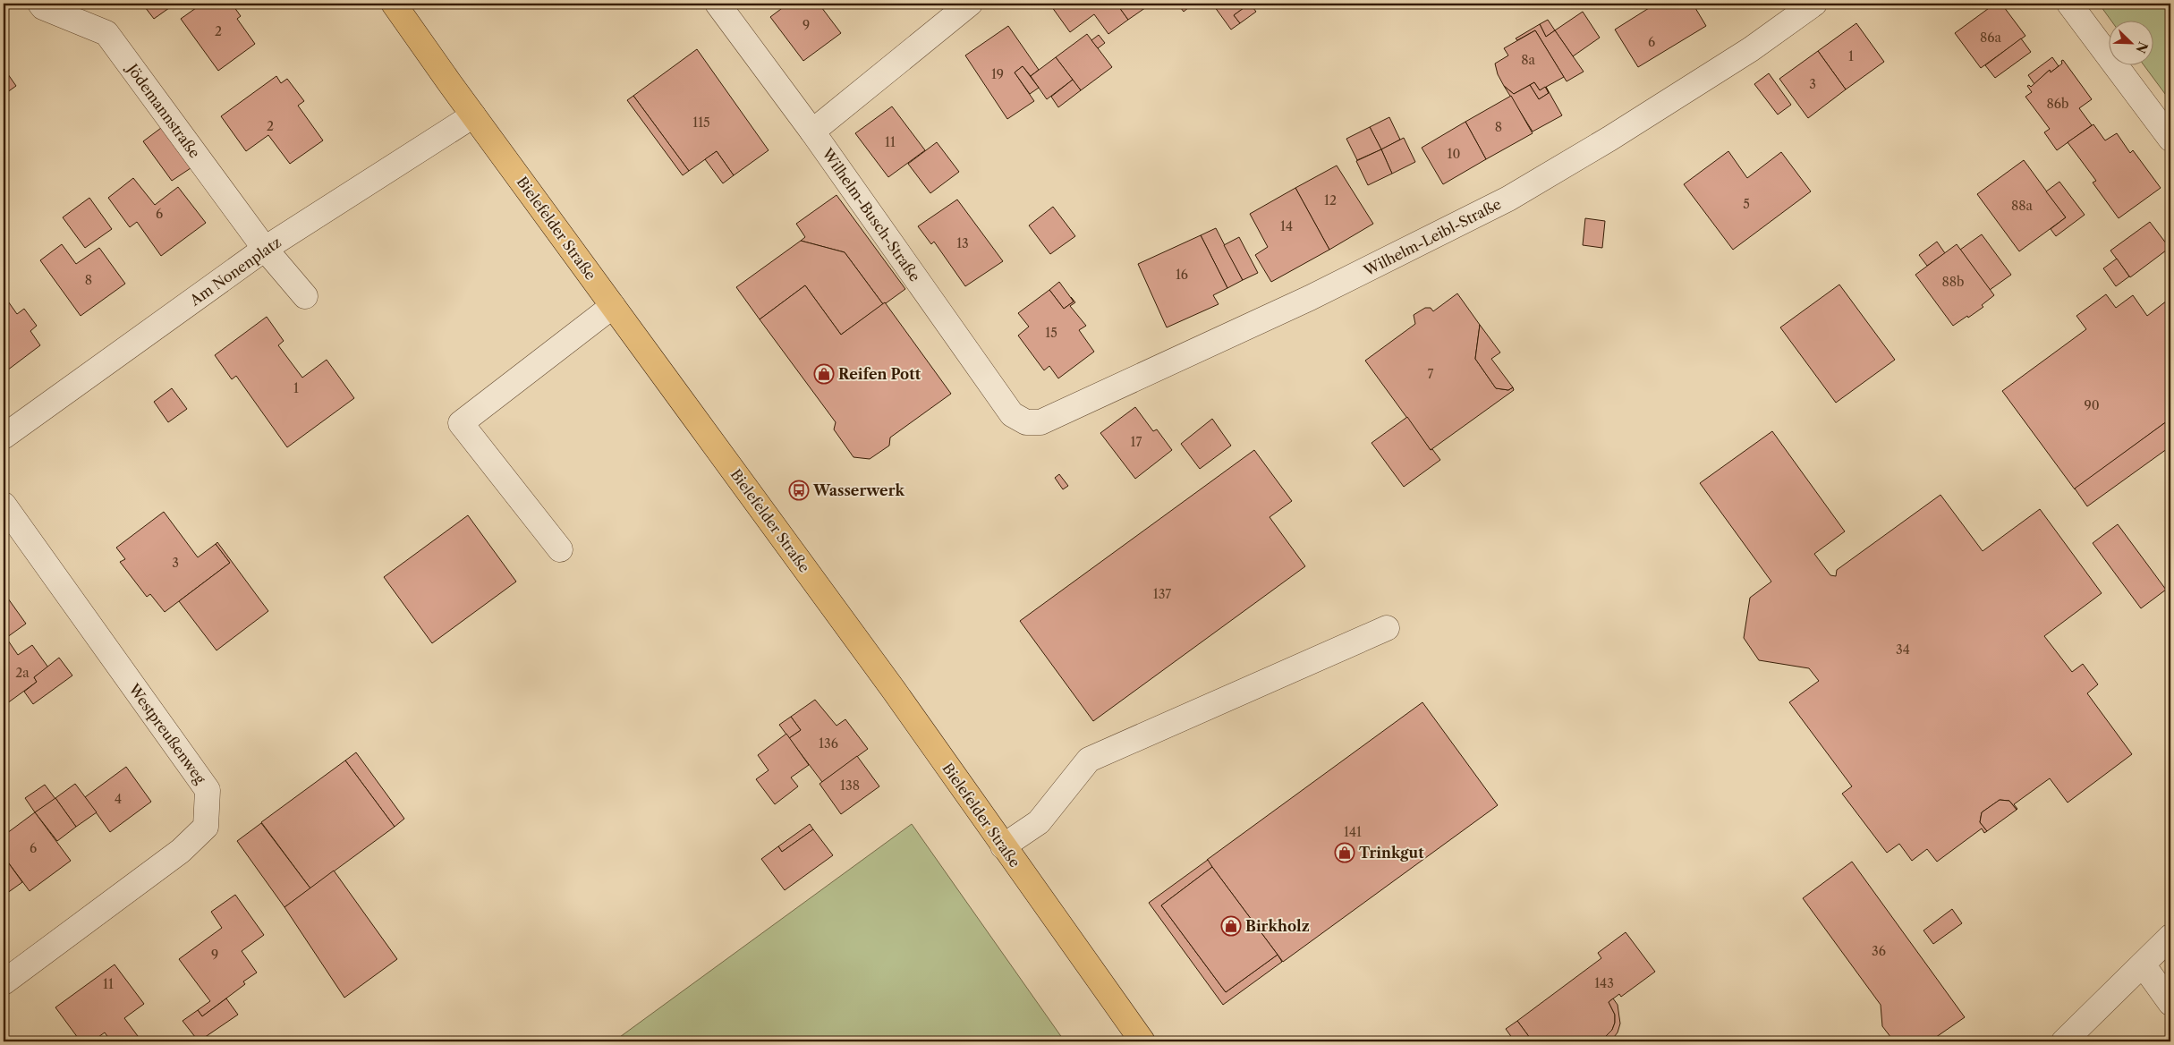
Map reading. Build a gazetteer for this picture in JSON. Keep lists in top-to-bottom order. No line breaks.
{"streets":{"main road":["Bielefelder Straße"],"street":["Jödemannstraße","Wilhelm-Busch-Straße","Wilhelm-Leibl-Straße","Am Nonenplatz","Westpreußenweg"]},"crossings":[["Jödemannstraße","Am Nonenplatz"],["Wilhelm-Busch-Straße","Wilhelm-Leibl-Straße"],["Bielefelder Straße","Am Nonenplatz"]],"places":{"shop":["Reifen Pott","Trinkgut","Birkholz"],"bus stop":["Wasserwerk"]},"house_numbers":["9","2","86a","6","1","8a","19","3","86b","115","2","8","11","10","12","5","88a","6","14","13","16","8","88b","15","7","1","90","17","3","137","34","2a","136","138","4","141","6","36","9","143","11"],"north":"bottom right"}
